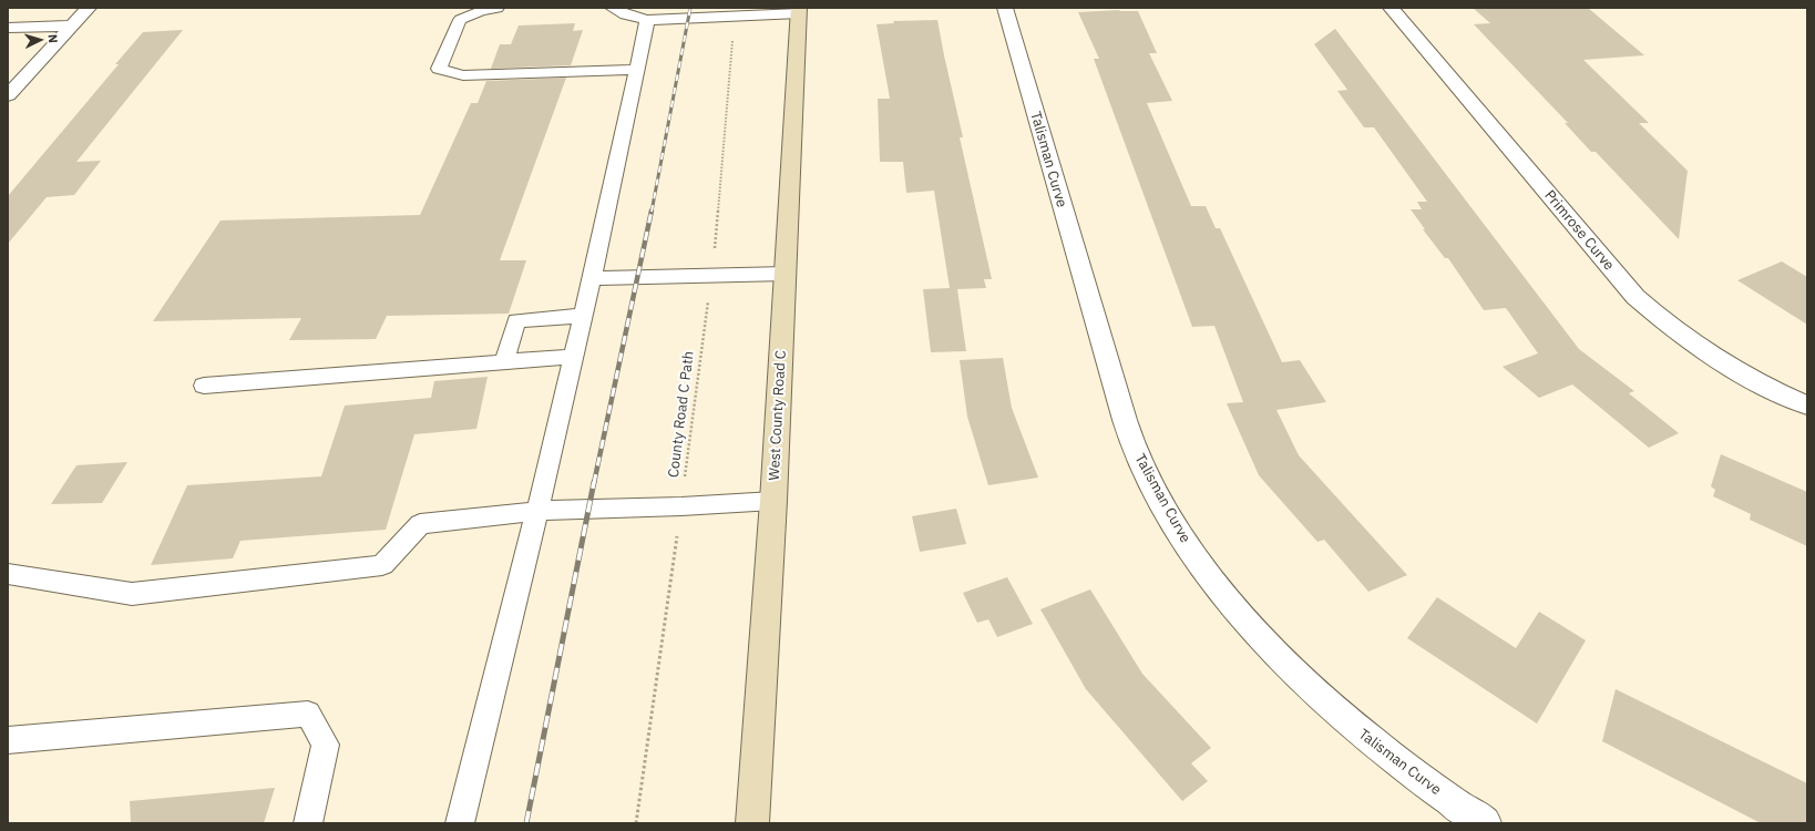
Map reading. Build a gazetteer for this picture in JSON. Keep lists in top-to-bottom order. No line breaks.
{"streets":{"main road":["West County Road C"],"street":["Talisman Curve","Primrose Curve"],"path":["County Road C Path"]},"north":"right"}
